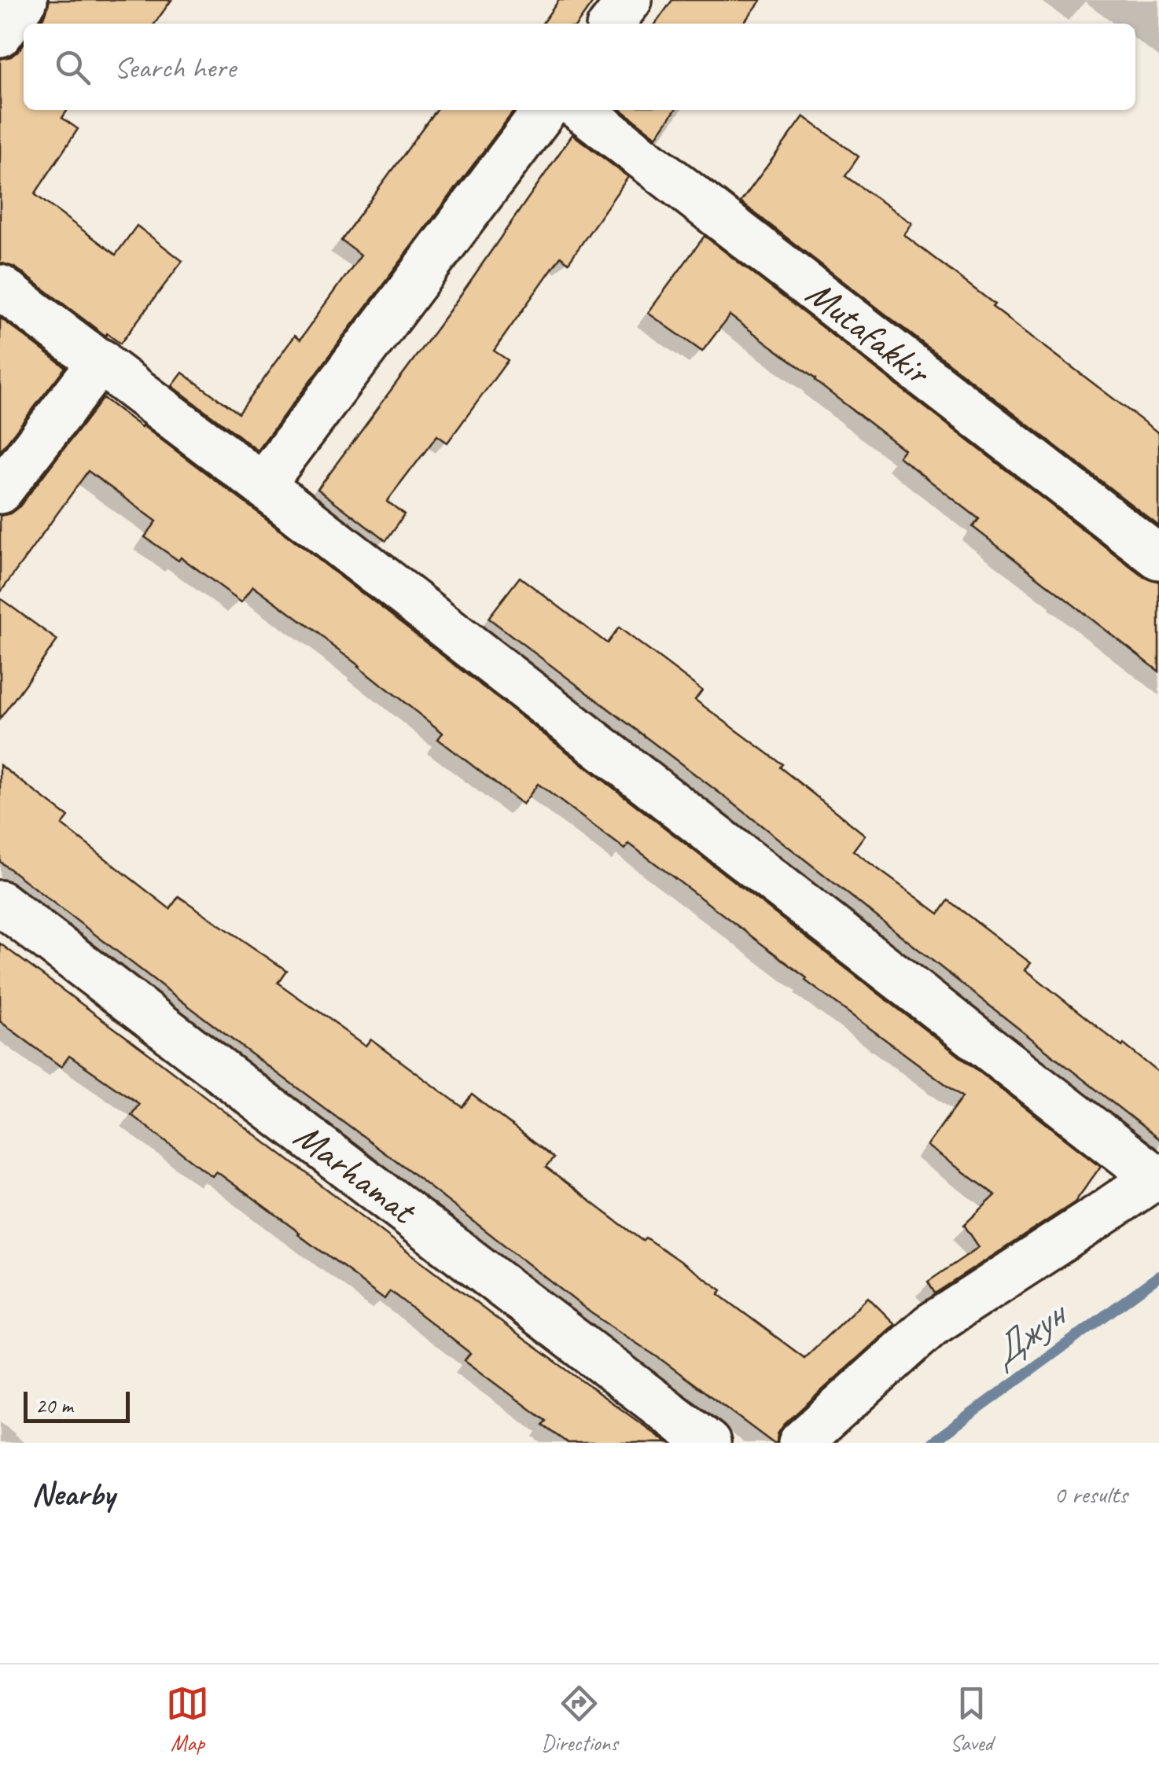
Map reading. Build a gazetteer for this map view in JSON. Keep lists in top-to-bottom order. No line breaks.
{"streets":{"street":["Mutafakkir","Marhamat"]},"water":["Джун"],"scale_bar":"20 m","page":{"search":"Search here","scale":"20 m","heading":["Nearby","0 results"],"nav":["Map","Directions","Saved"]}}
